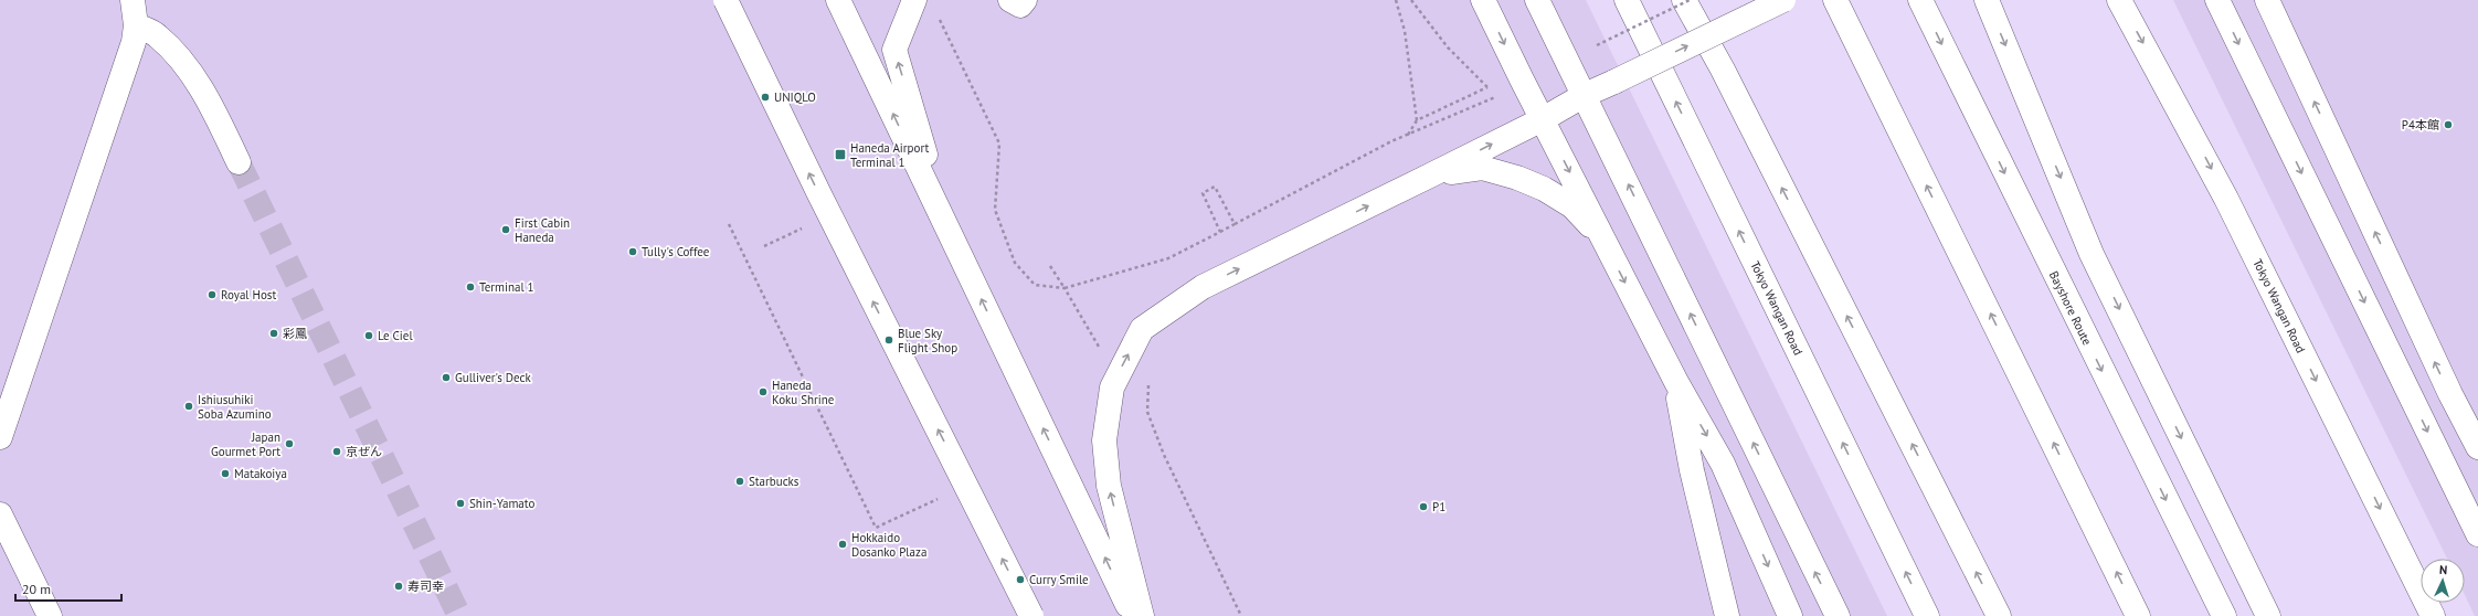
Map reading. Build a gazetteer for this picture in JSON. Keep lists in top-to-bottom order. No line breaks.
{"streets":{"main road":["Tokyo Wangan Road","Bayshore Route"]},"places":{"other":["UNIQLO","P4本館","First Cabin Haneda","Tully's Coffee","Terminal 1","Royal Host","彩鳳","Le Ciel","Blue Sky Flight Shop","Gulliver's Deck","Haneda Koku Shrine","Ishiusuhiki Soba Azumino","Japan Gourmet Port","京ぜん","Matakoiya","Starbucks","Shin-Yamato","P1","Hokkaido Dosanko Plaza","Curry Smile","寿司幸"],"transit":["Haneda Airport Terminal 1"]},"scale_bar":"20 m","north":"top"}
